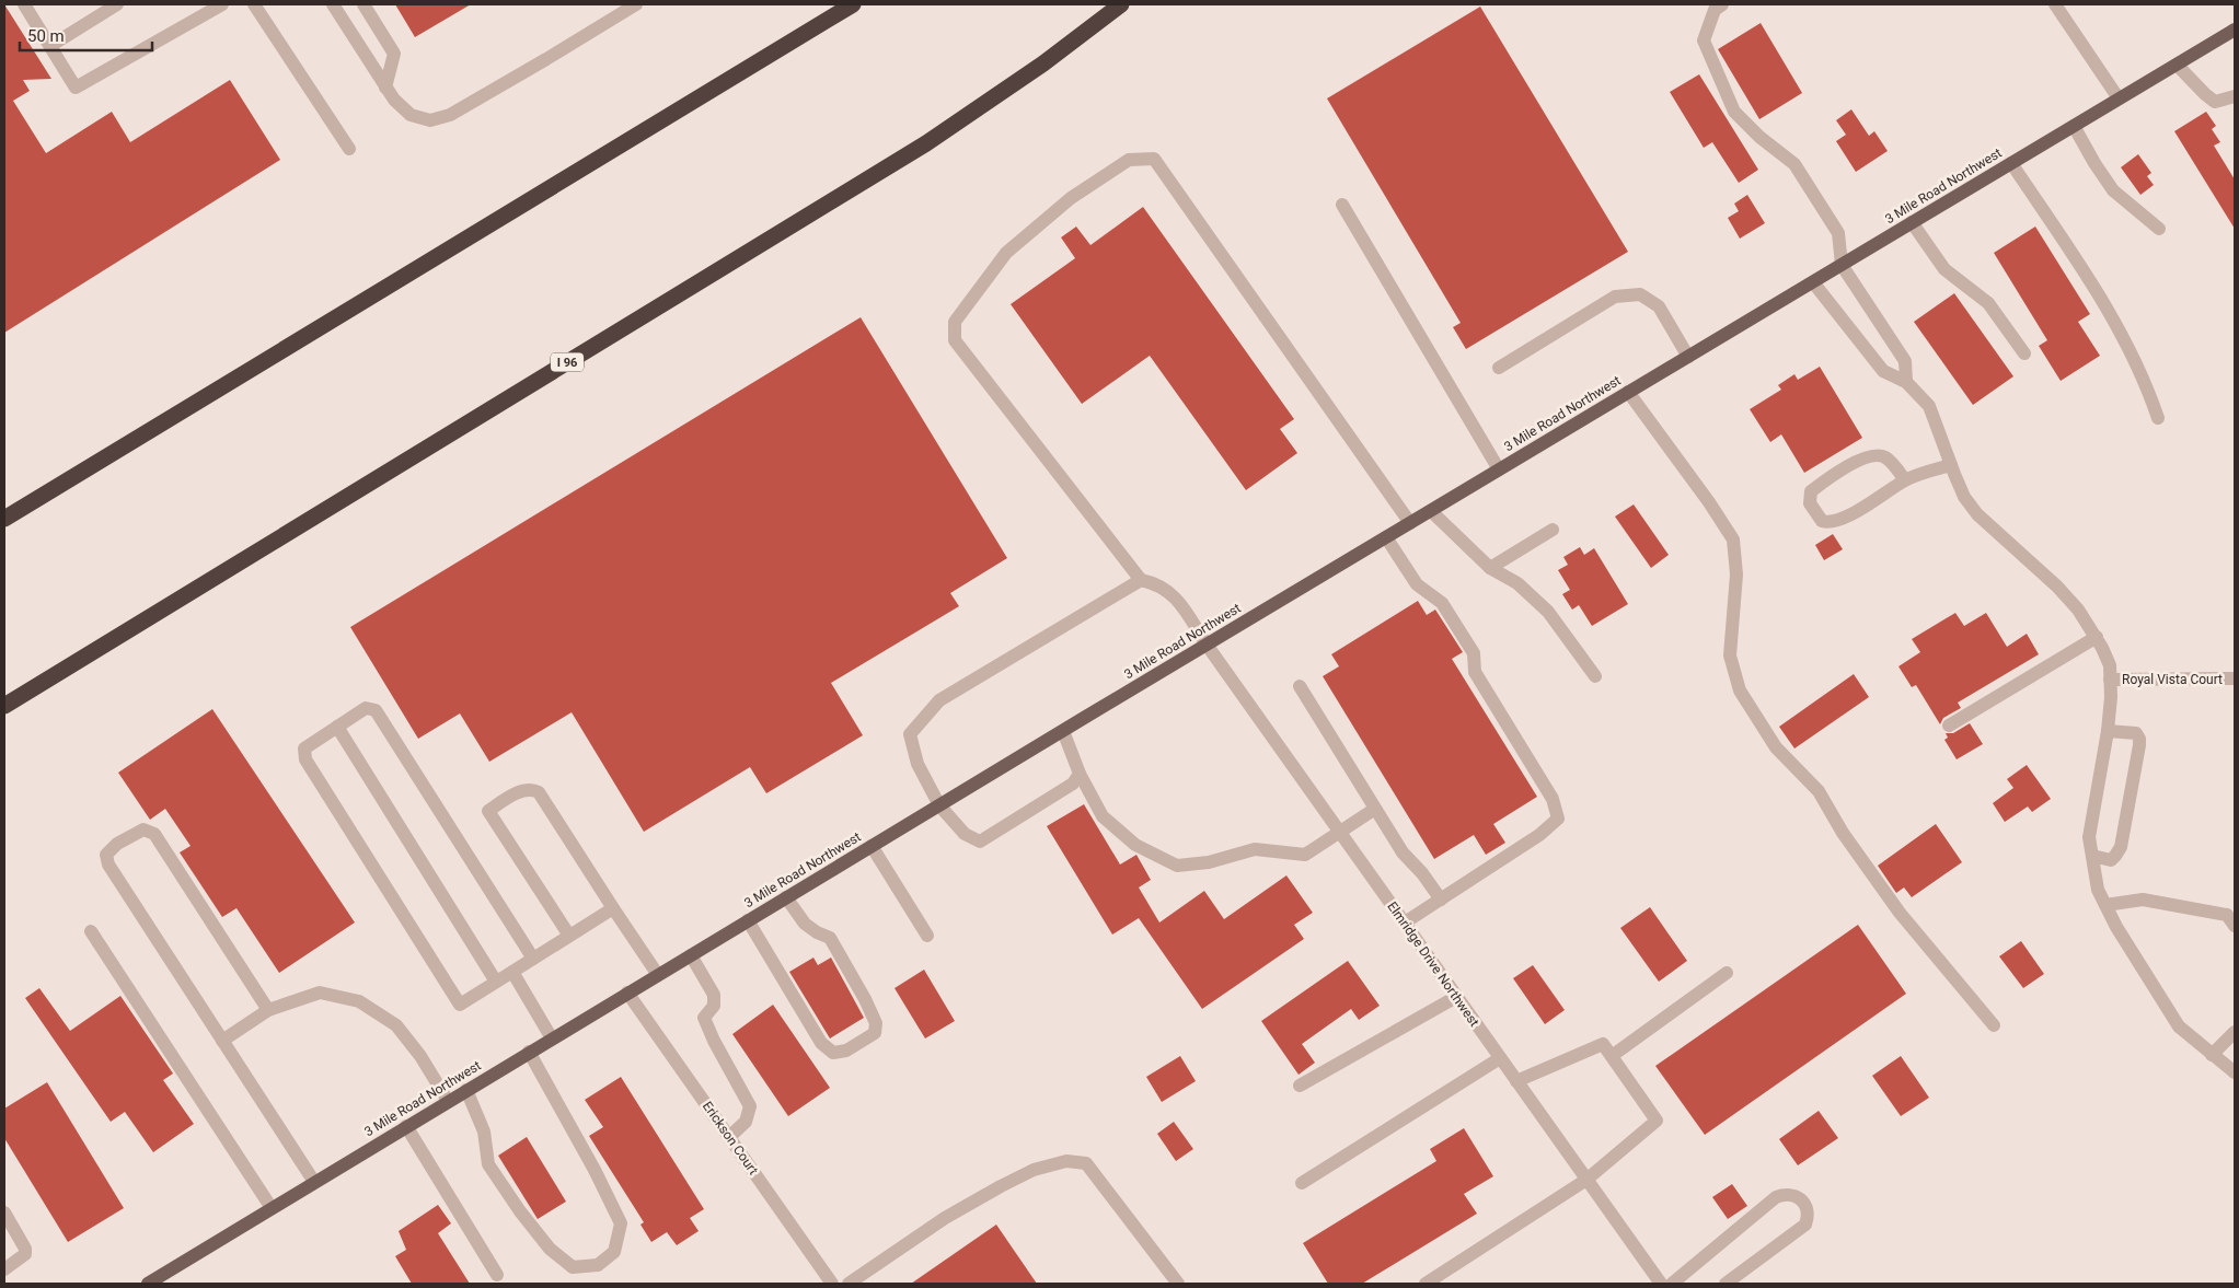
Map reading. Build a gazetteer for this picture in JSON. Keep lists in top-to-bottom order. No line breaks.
{"streets":{"highway":["I 96"],"main road":["3 Mile Road Northwest"],"street":["Royal Vista Court","Elmridge Drive Northwest","Erickson Court"]},"crossings":[["3 Mile Road Northwest","Elmridge Drive Northwest"],["3 Mile Road Northwest","Erickson Court"]],"scale_bar":"50 m"}
